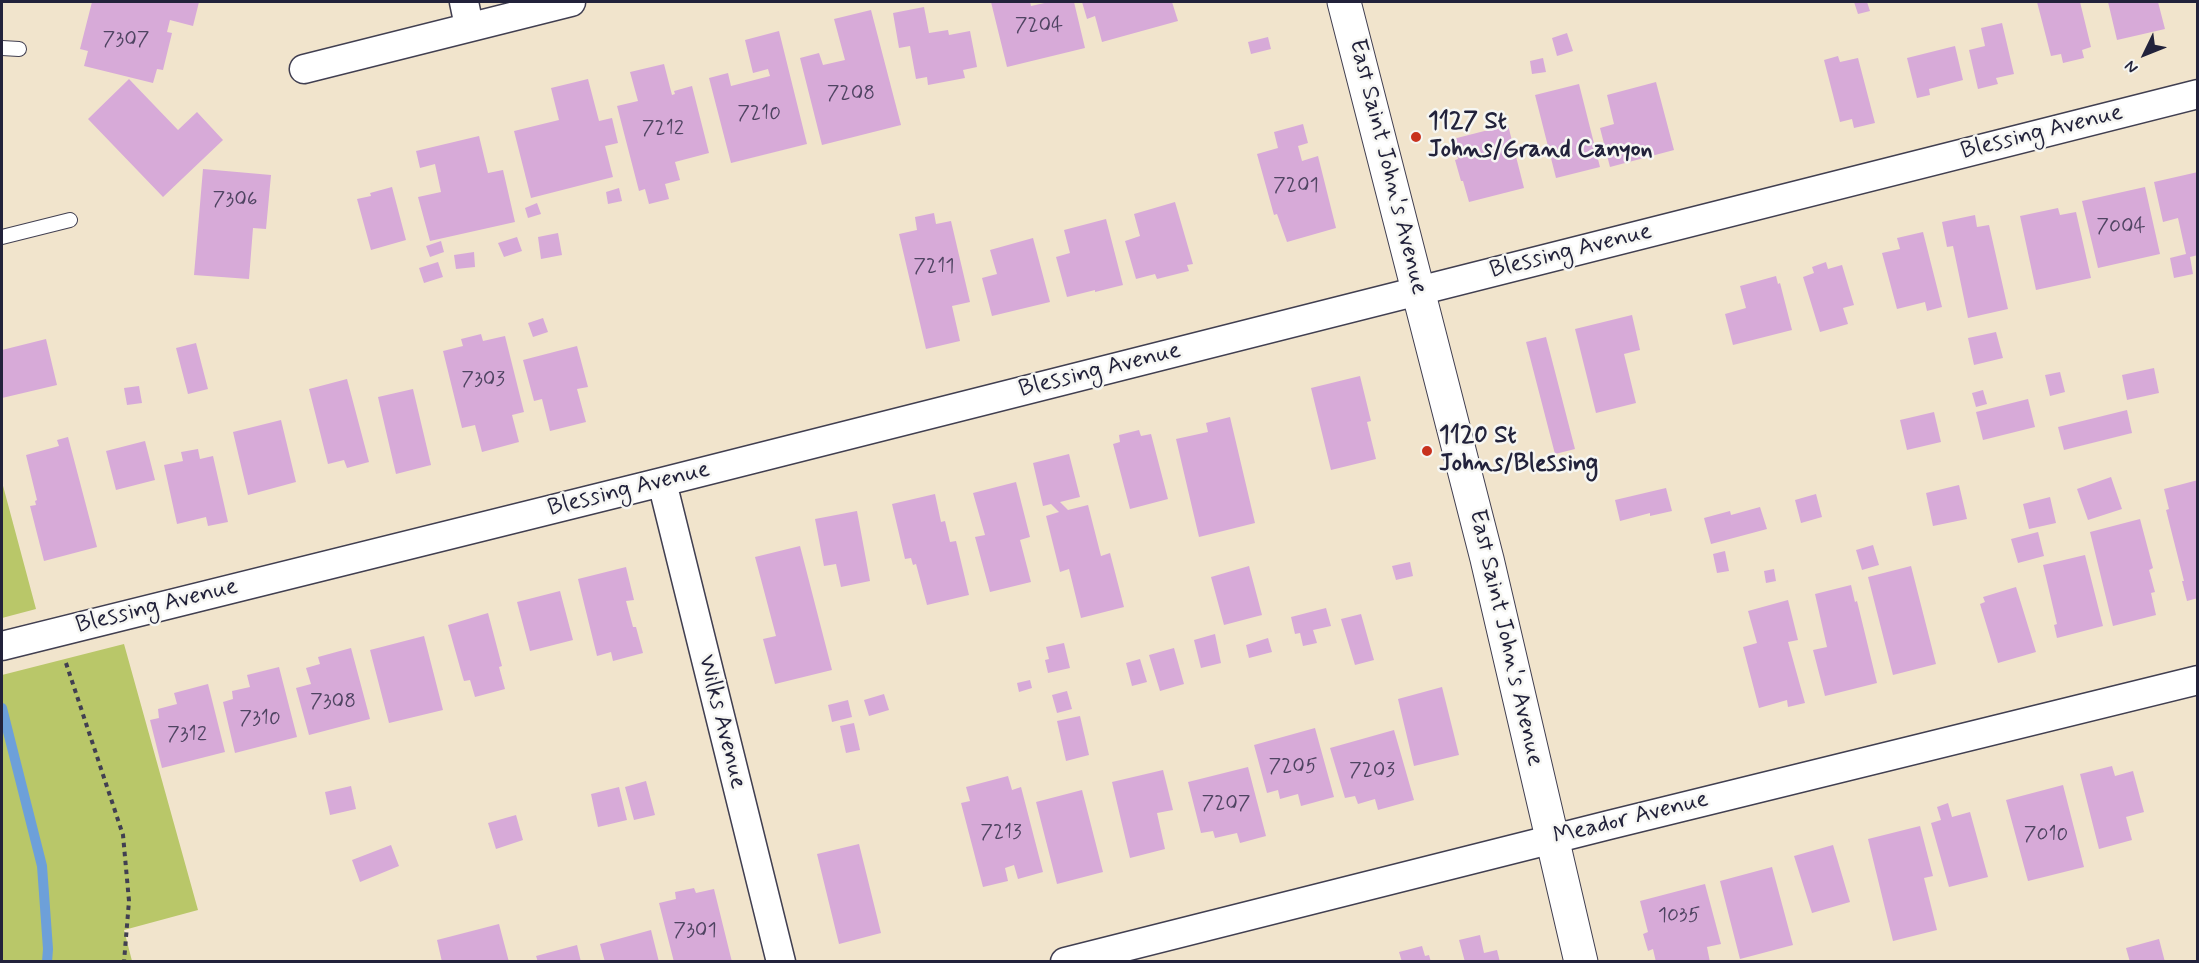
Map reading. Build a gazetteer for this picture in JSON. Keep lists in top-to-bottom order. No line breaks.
{"streets":{"street":["Blessing Avenue","East Saint John's Avenue","Wilks Avenue","Meador Avenue"]},"crossings":[["Blessing Avenue","East Saint John's Avenue"],["Blessing Avenue","Wilks Avenue"],["East Saint John's Avenue","Meador Avenue"]],"places":["1127 St Johns/Grand Canyon","1120 St Johns/Blessing"],"house_numbers":["7204","7307","7208","7210","7212","7201","7306","7004","7211","7303","7308","7310","7312","7205","7203","7207","7213","7010","1035","7301"],"north":"bottom left"}
